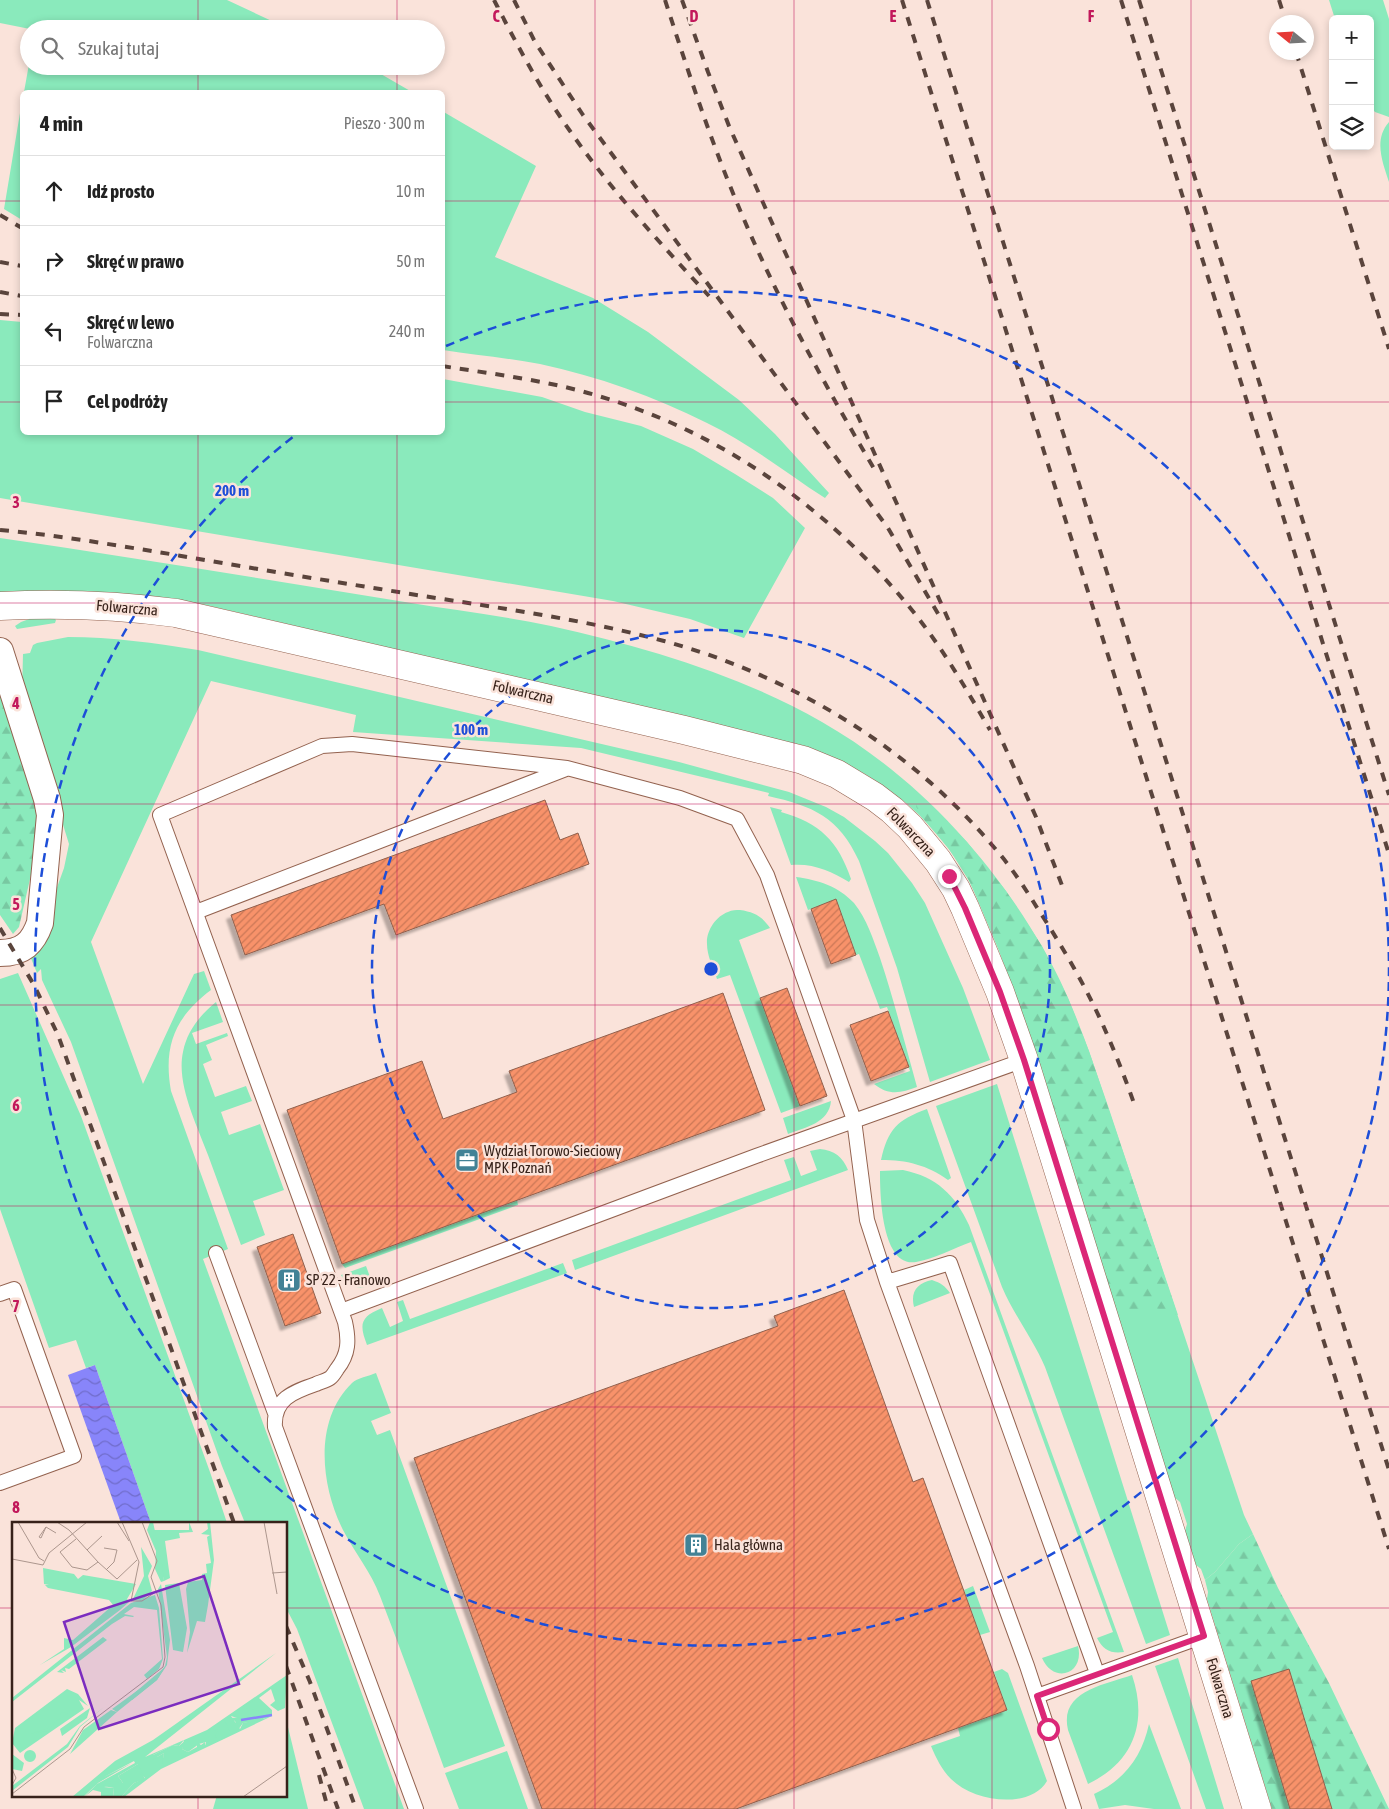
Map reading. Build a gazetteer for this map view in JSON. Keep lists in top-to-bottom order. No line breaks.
{"streets":{"street":["Folwarczna"]},"places":{"office":["Wydział Torowo-Sieciowy MPK Poznań"],"building":["SP 22 - Franowo","Hala główna"]},"north":"left","page":{"map_buttons":["+","−"],"search":"Szukaj tutaj","heading":["4 min","Pieszo · 300 m"],"list":[["Idź prosto","10 m"],["Skręć w prawo","50 m"],["Skręć w lewo","Folwarczna","240 m"],"Cel podróży"]},"grid":{"columns":["C","D","E","F"],"rows":["3","4","5","6","7","8"]},"rings":["200 m","100 m"]}
